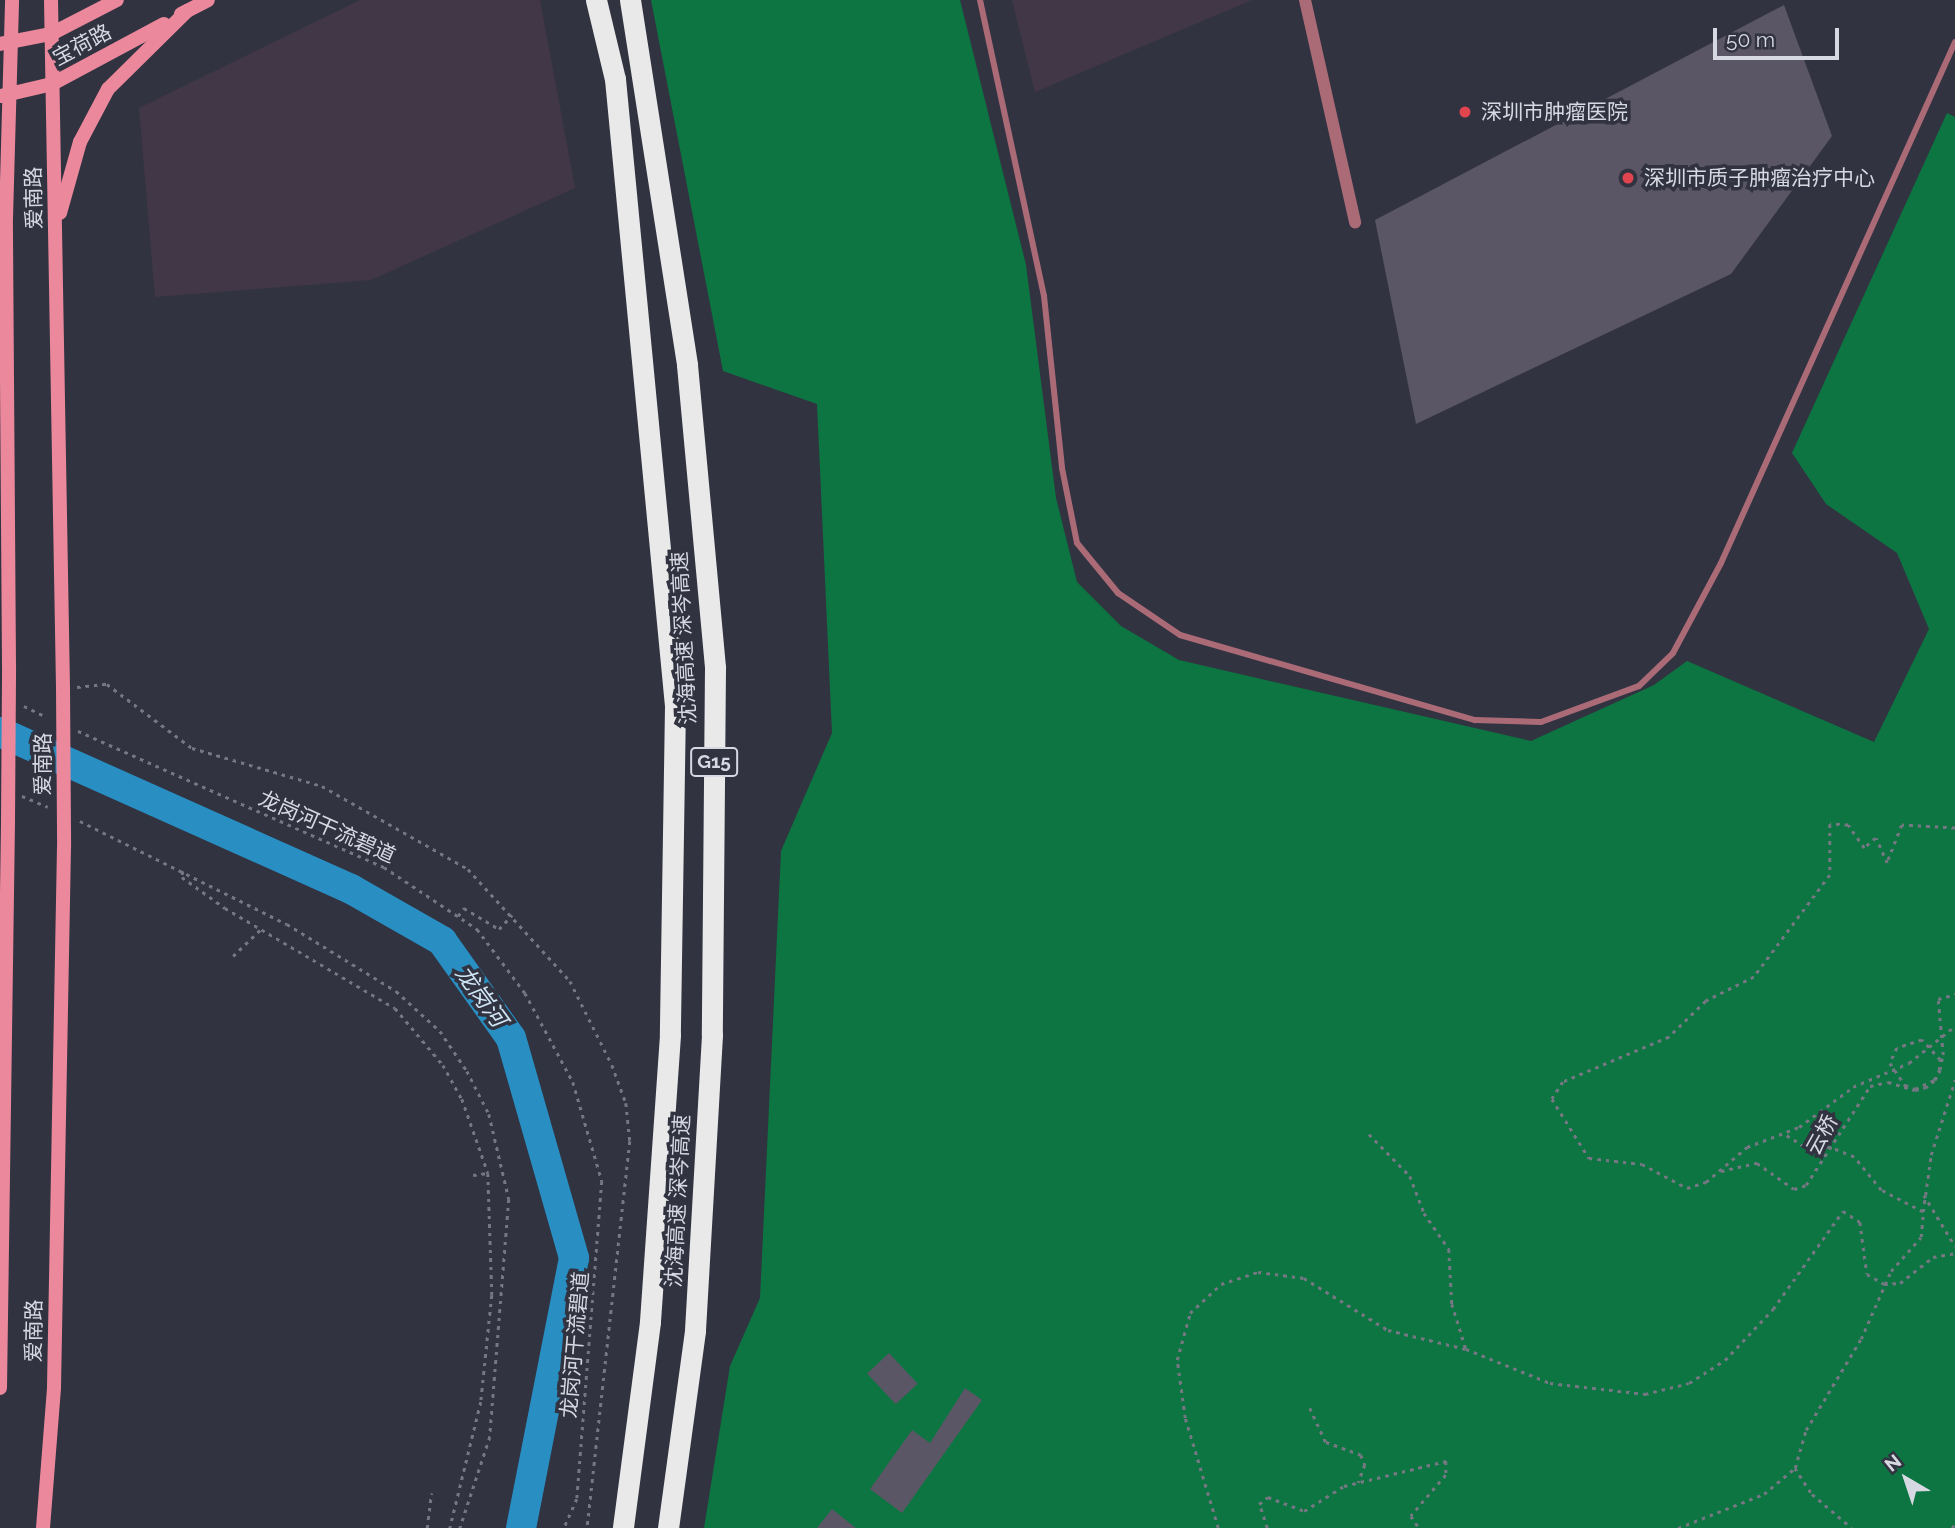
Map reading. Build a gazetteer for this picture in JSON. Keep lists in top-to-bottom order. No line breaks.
{"streets":{"highway":["沈海高速 深岑高速","G15"],"main road":["宝荷路","爱南路"],"path":["龙岗河干流碧道","云桥"]},"crossings":[["宝荷路","爱南路"]],"water":["龙岗河"],"places":["深圳市肿瘤医院","深圳市质子肿瘤治疗中心"],"scale_bar":"50 m","north":"top left"}
